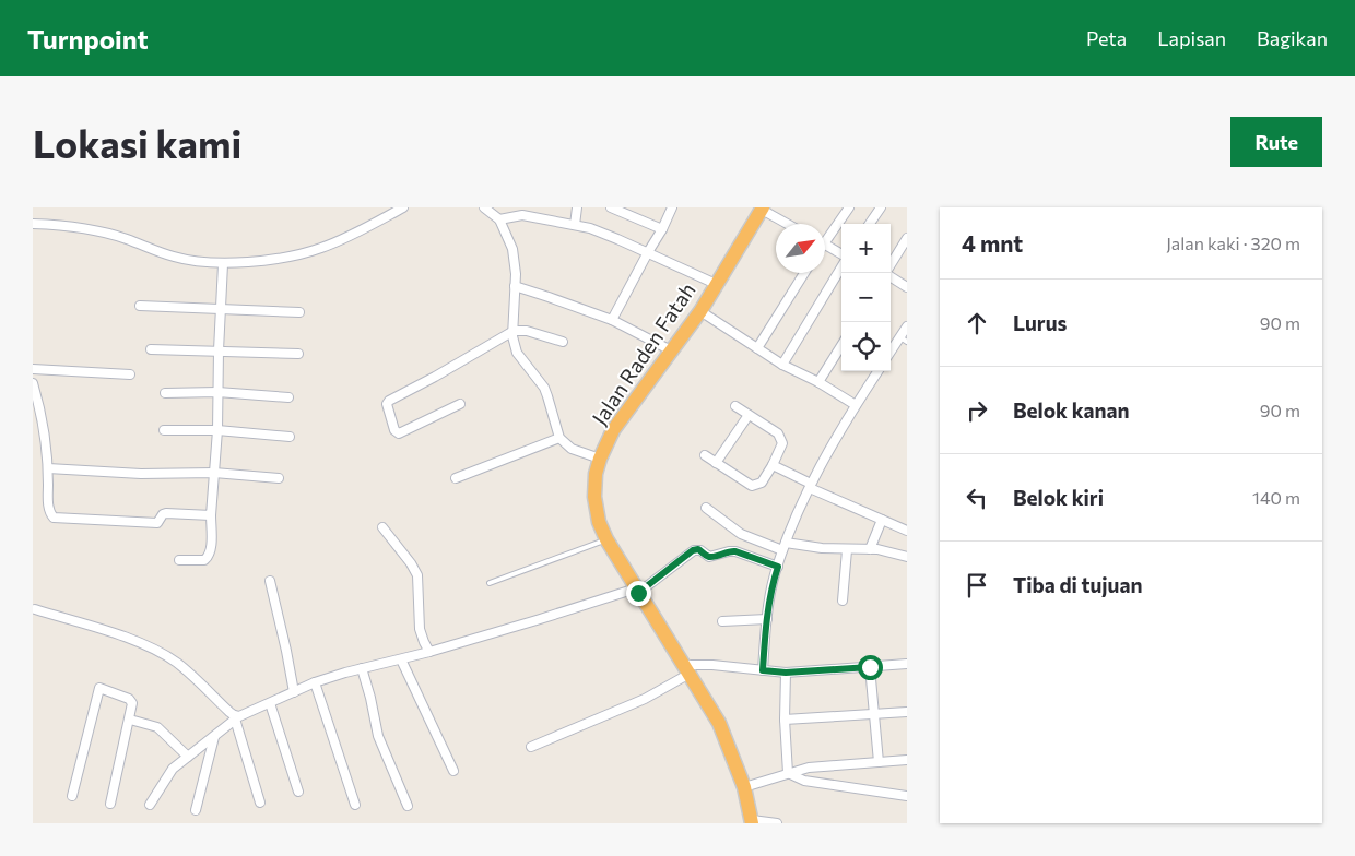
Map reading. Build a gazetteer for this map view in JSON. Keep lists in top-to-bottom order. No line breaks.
{"streets":{"highway":["Jalan Raden Fatah"]},"north":"top right","page":{"header":"Turnpoint","nav":["Peta","Lapisan","Bagikan"],"buttons":"Rute","title":"Lokasi kami","heading":["4 mnt","Jalan kaki · 320 m"],"map_buttons":["+","−"],"list":[["Lurus","90 m"],["Belok kanan","90 m"],["Belok kiri","140 m"],"Tiba di tujuan"]}}
